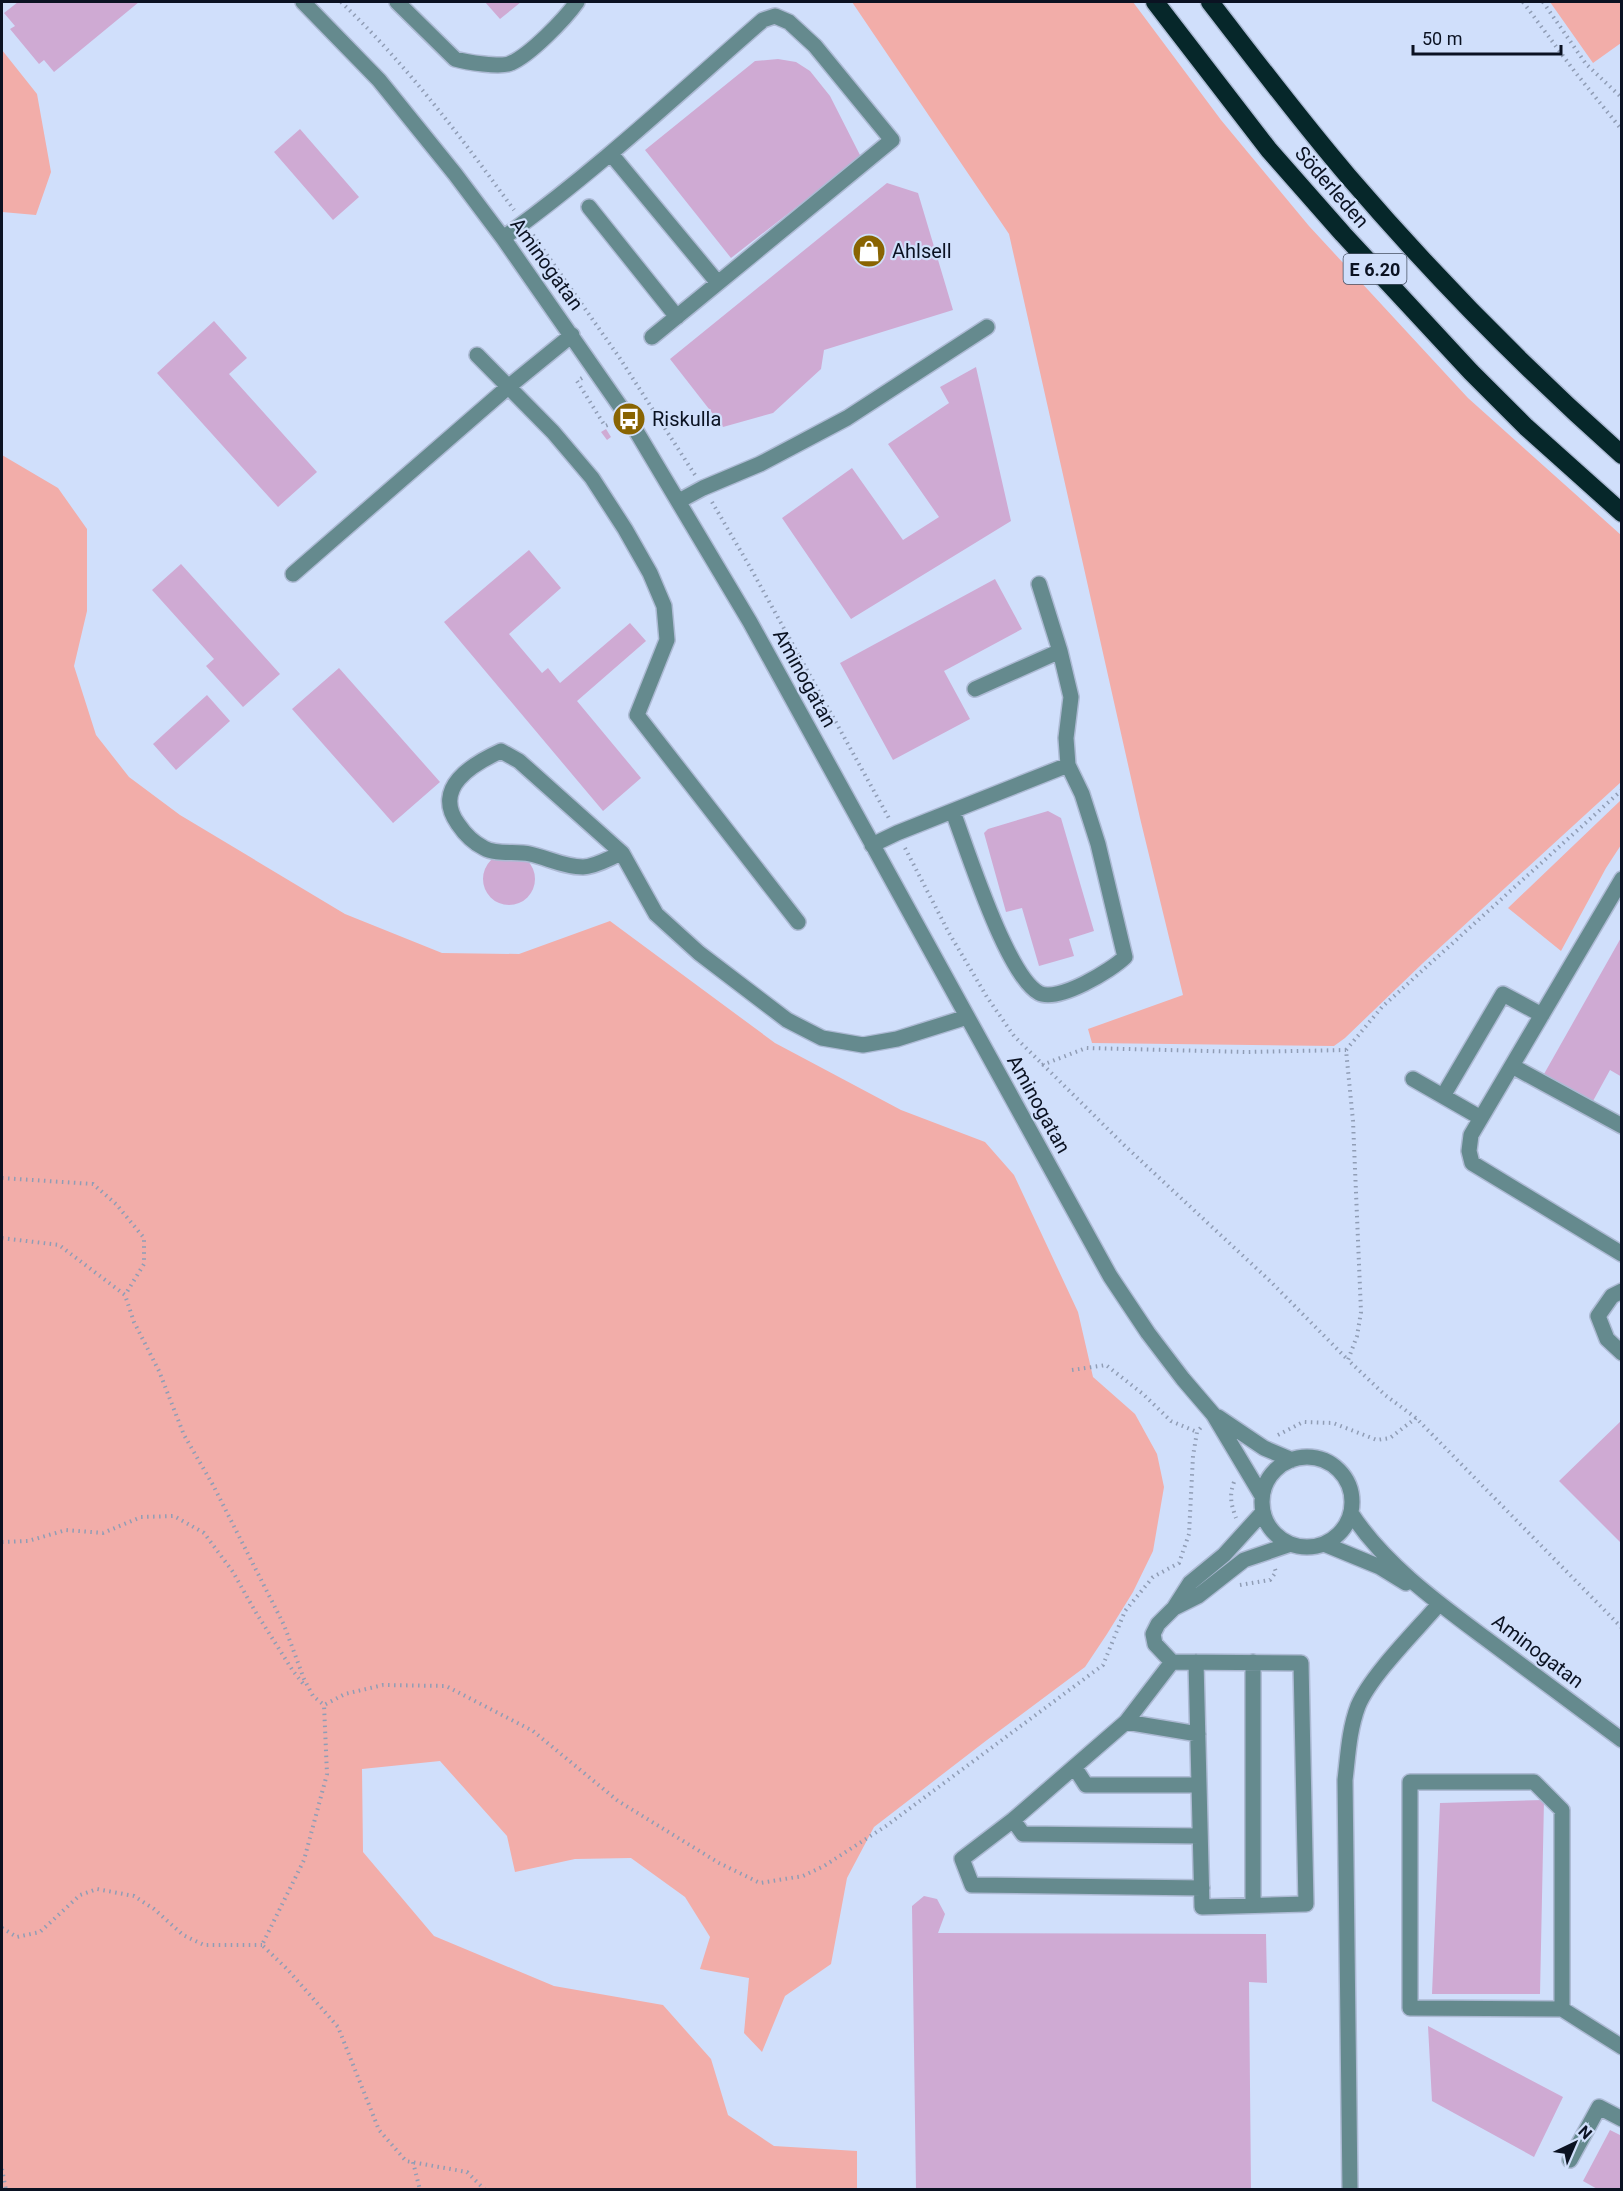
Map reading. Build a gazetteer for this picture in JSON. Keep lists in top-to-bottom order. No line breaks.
{"streets":{"highway":["Söderleden","E 6.20"],"street":["Aminogatan"]},"places":{"shop":["Ahlsell"],"bus stop":["Riskulla"]},"scale_bar":"50 m","north":"top right"}
